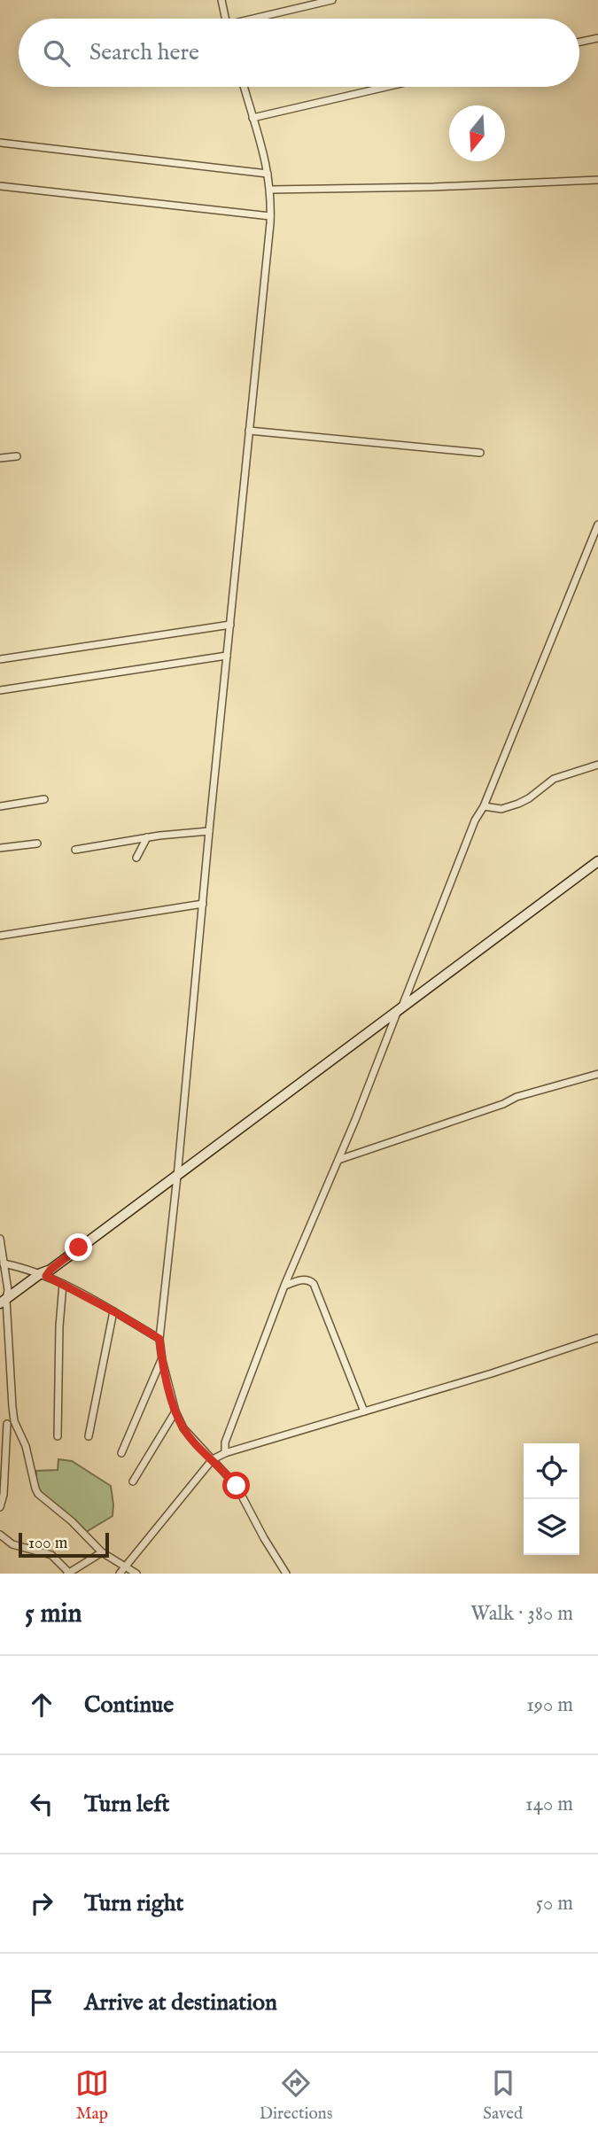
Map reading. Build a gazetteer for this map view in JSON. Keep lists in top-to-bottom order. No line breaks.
{"scale_bar":"100 m","north":"bottom","page":{"search":"Search here","scale":"100 m","heading":["5 min","Walk · 380 m"],"list":[["Continue","190 m"],["Turn left","140 m"],["Turn right","50 m"],"Arrive at destination"],"nav":["Map","Directions","Saved"]}}
